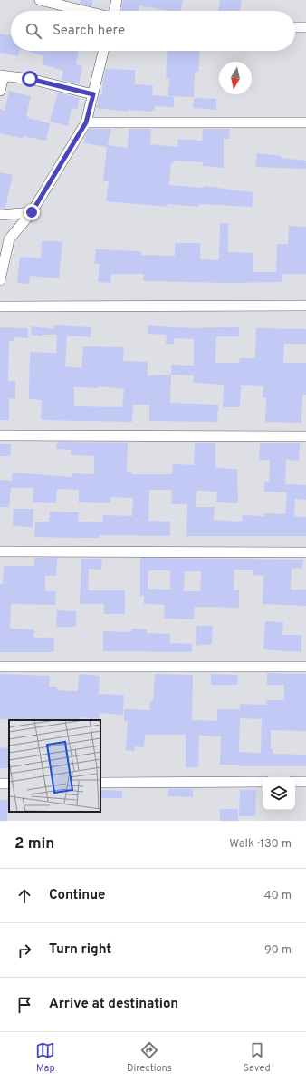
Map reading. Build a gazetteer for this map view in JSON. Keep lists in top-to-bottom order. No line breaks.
{"north":"bottom","page":{"search":"Search here","heading":["2 min","Walk · 130 m"],"list":[["Continue","40 m"],["Turn right","90 m"],"Arrive at destination"],"nav":["Map","Directions","Saved"]}}
